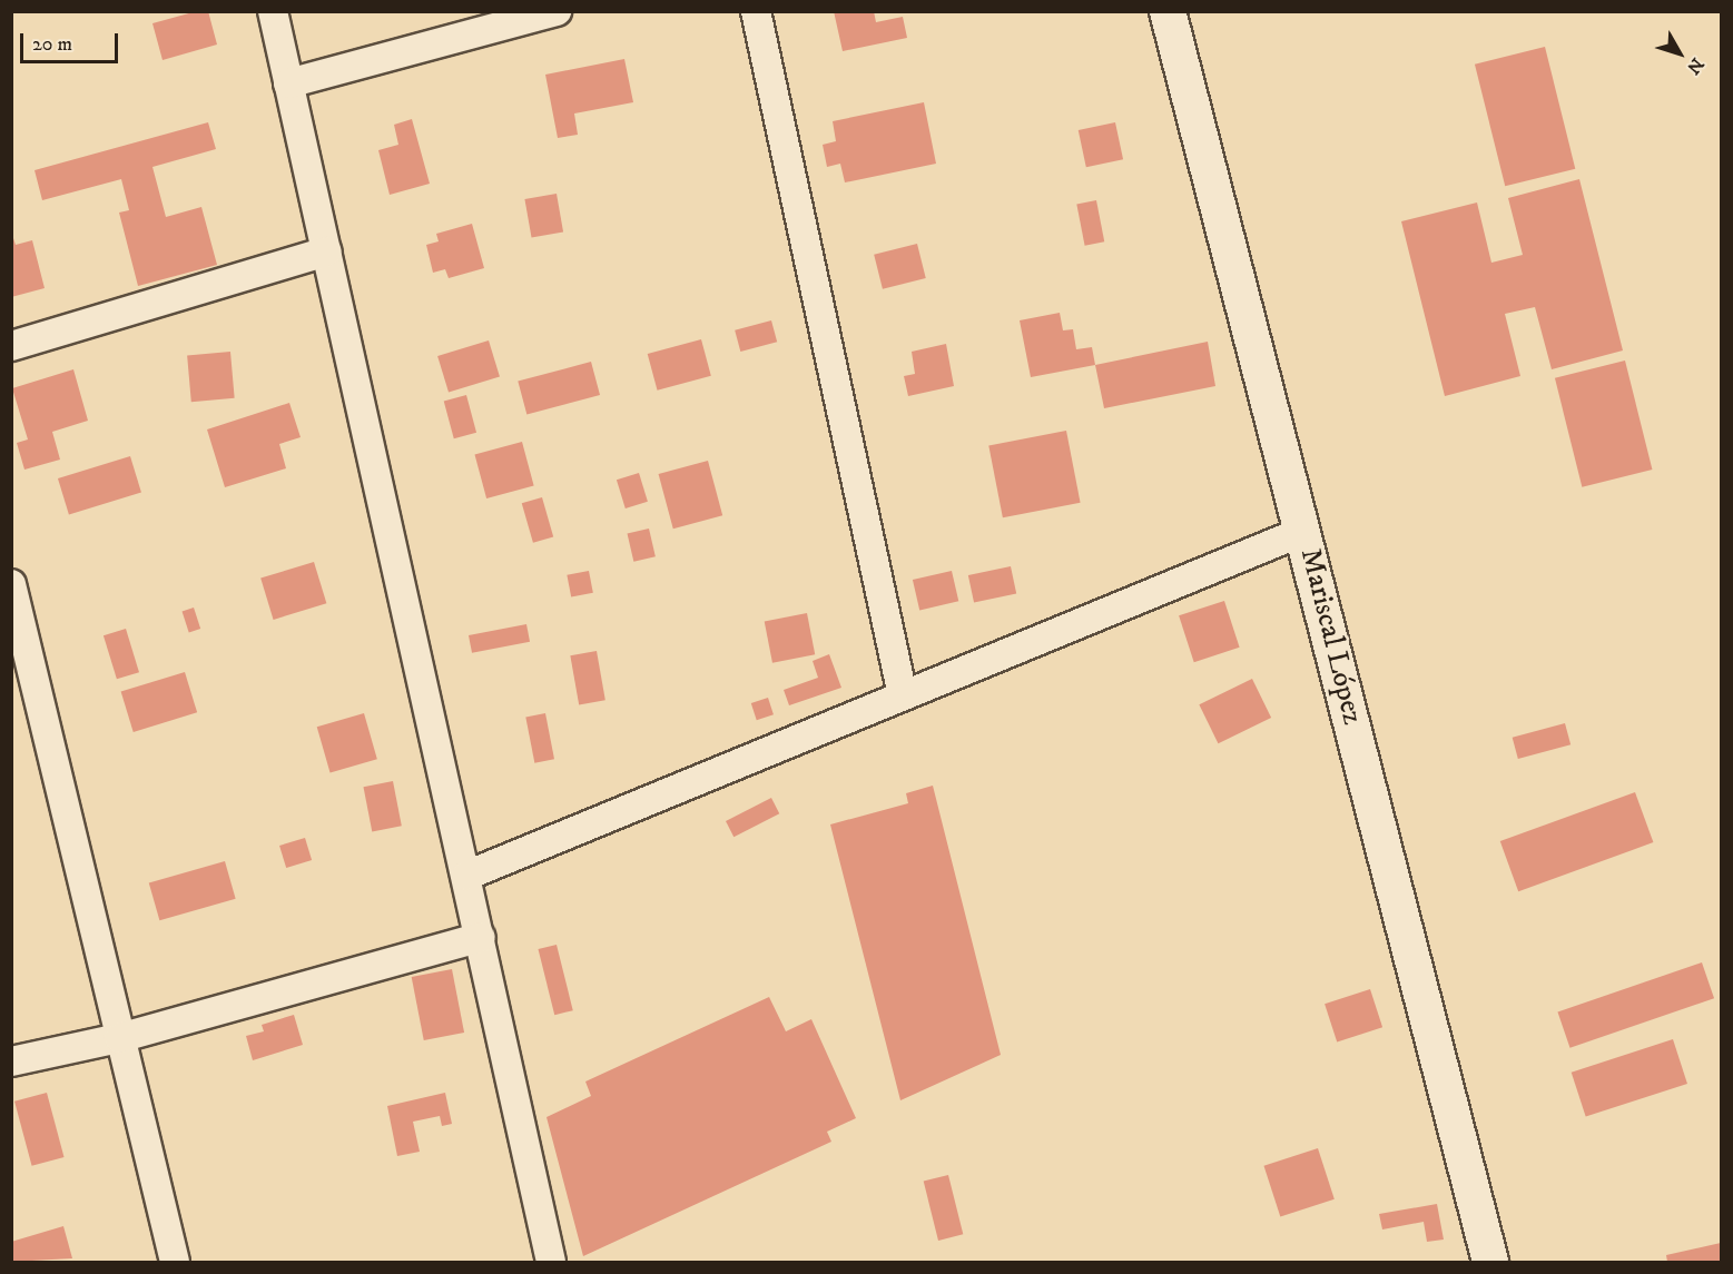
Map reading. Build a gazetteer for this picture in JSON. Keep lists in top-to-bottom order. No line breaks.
{"streets":{"street":["Mariscal López"]},"scale_bar":"20 m","north":"bottom right"}
